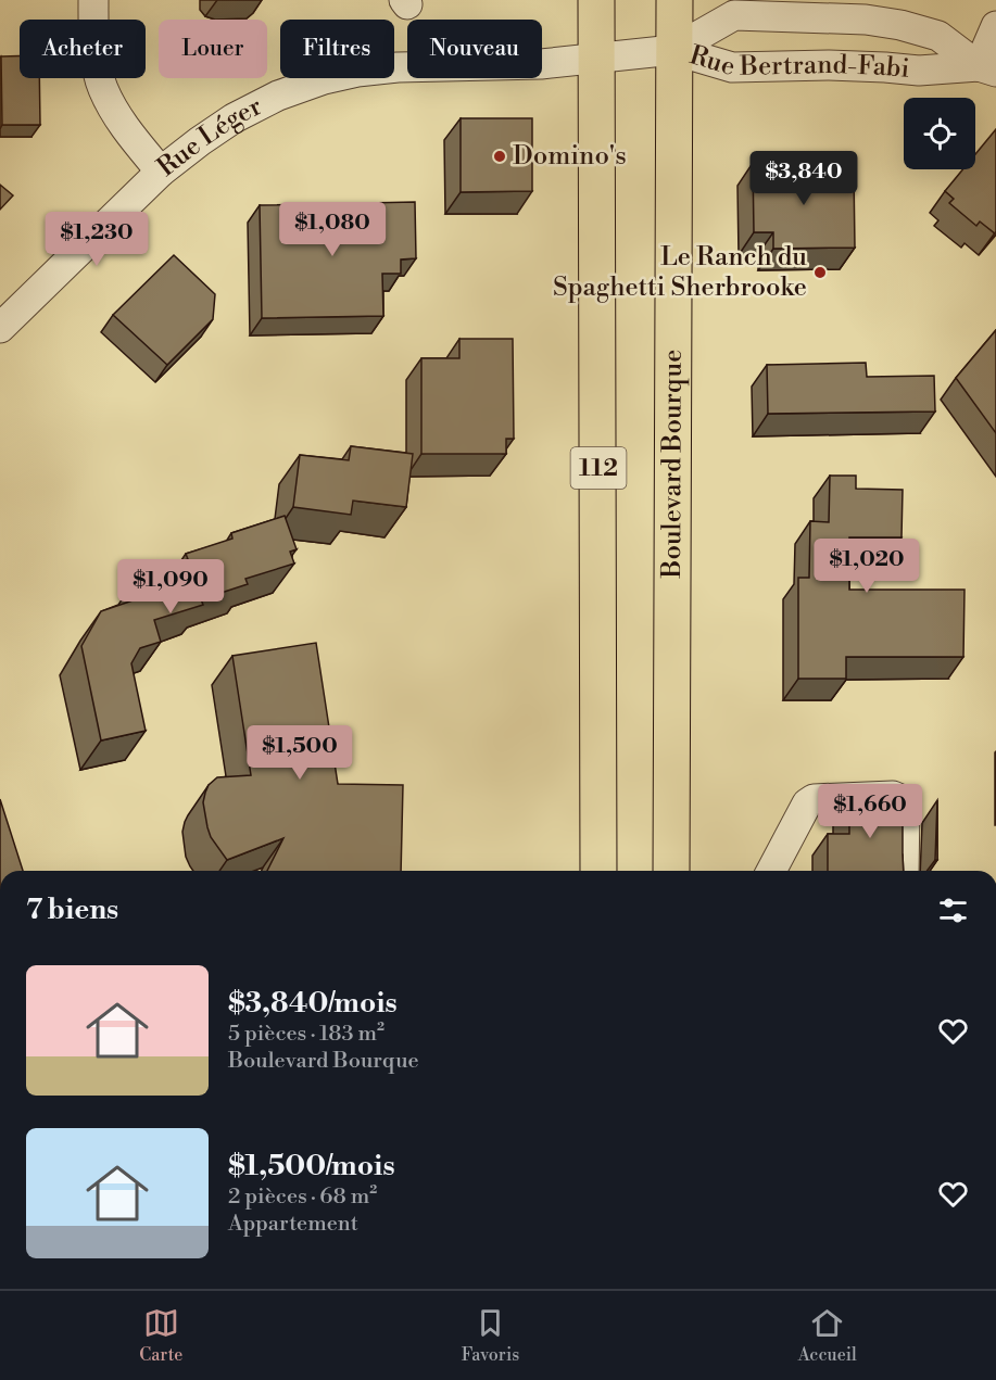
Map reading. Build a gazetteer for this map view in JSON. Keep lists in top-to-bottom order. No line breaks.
{"streets":{"main road":["Boulevard Bourque","112"],"street":["Rue Bertrand-Fabi","Rue Léger"]},"crossings":[["Rue Bertrand-Fabi","Rue Léger"],["Rue Bertrand-Fabi","Boulevard Bourque"],["Rue Léger","Boulevard Bourque"],["Rue Léger","112"]],"places":["Domino's","Le Ranch du Spaghetti Sherbrooke"],"page":{"chip":["Acheter","Louer","Filtres","Nouveau"],"price":["$3,840","$1,080","$1,230","$1,020","$1,090","$1,500","$1,660"],"heading":"7 biens","list":[{"name":"$3,840/mois","note":"5 pièces · 183 m² · Boulevard Bourque"},{"name":"$1,500/mois","note":"2 pièces · 68 m² · Appartement"}],"tabs":["Carte","Favoris","Accueil"]}}
